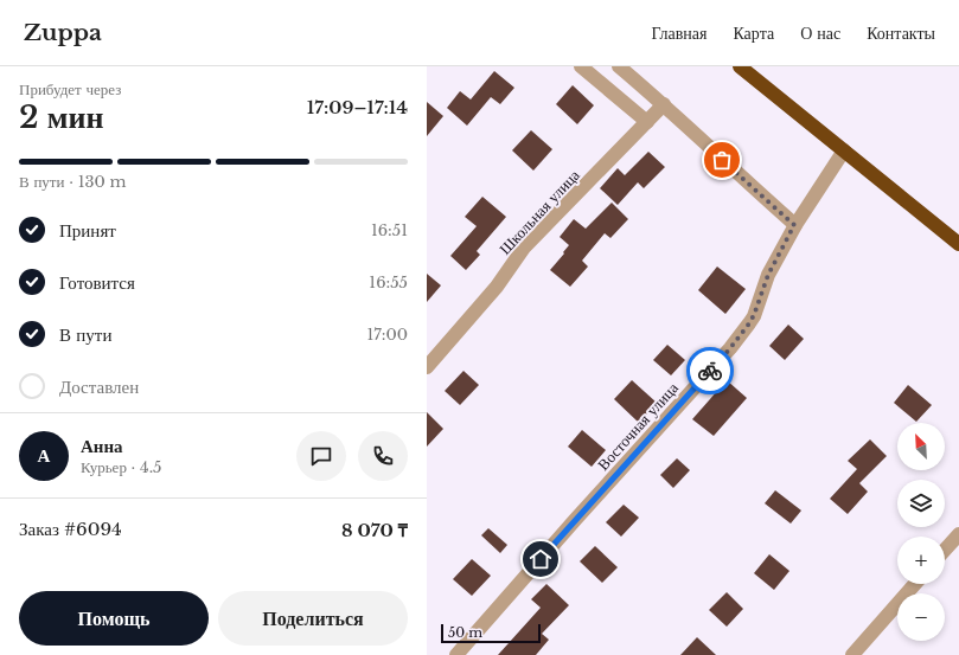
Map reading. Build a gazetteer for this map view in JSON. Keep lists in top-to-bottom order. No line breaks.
{"streets":{"street":["Школьная улица","Восточная улица"]},"scale_bar":"50 m","north":"top left","page":{"header":"Zuppa","nav":["Главная","Карта","О нас","Контакты"],"heading":["2 мин","Прибудет через","17:09–17:14"],"panel":["Анна","Курьер · 4.5","Заказ #6094","8 070 ₸"],"bar":"В пути · 130 m","list":[["Принят","16:51"],["Готовится","16:55"],["В пути","17:00"],"Доставлен"],"map_buttons":["+","−"],"round":"А","buttons":["Помощь","Поделиться"],"scale":"50 m"}}
